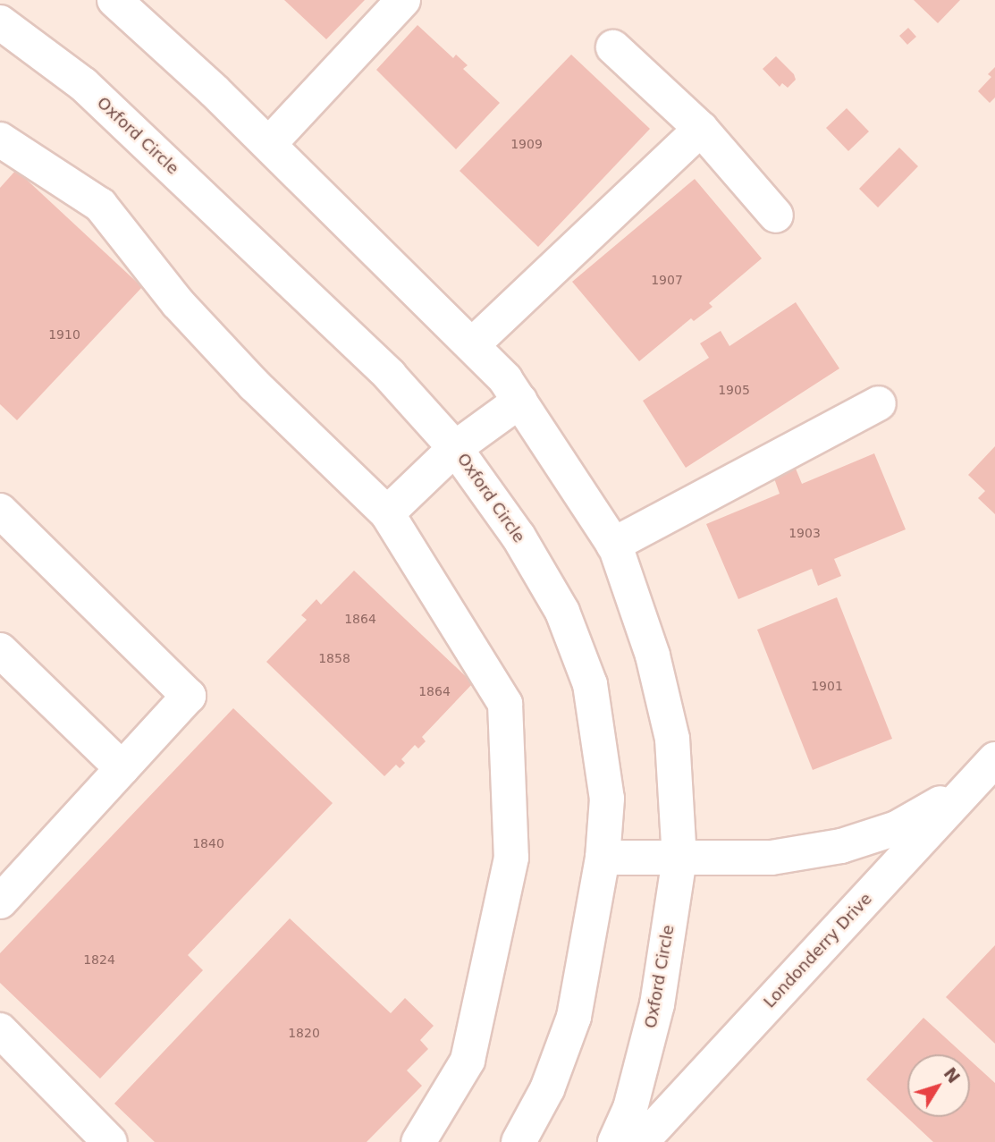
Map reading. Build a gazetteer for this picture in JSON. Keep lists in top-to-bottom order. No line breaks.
{"streets":{"street":["Oxford Circle","Londonderry Drive"]},"crossings":[["Oxford Circle","Londonderry Drive"]],"house_numbers":["1909","1907","1910","1905","1903","1864","1858","1901","1864","1840","1824","1820"],"north":"top right"}
